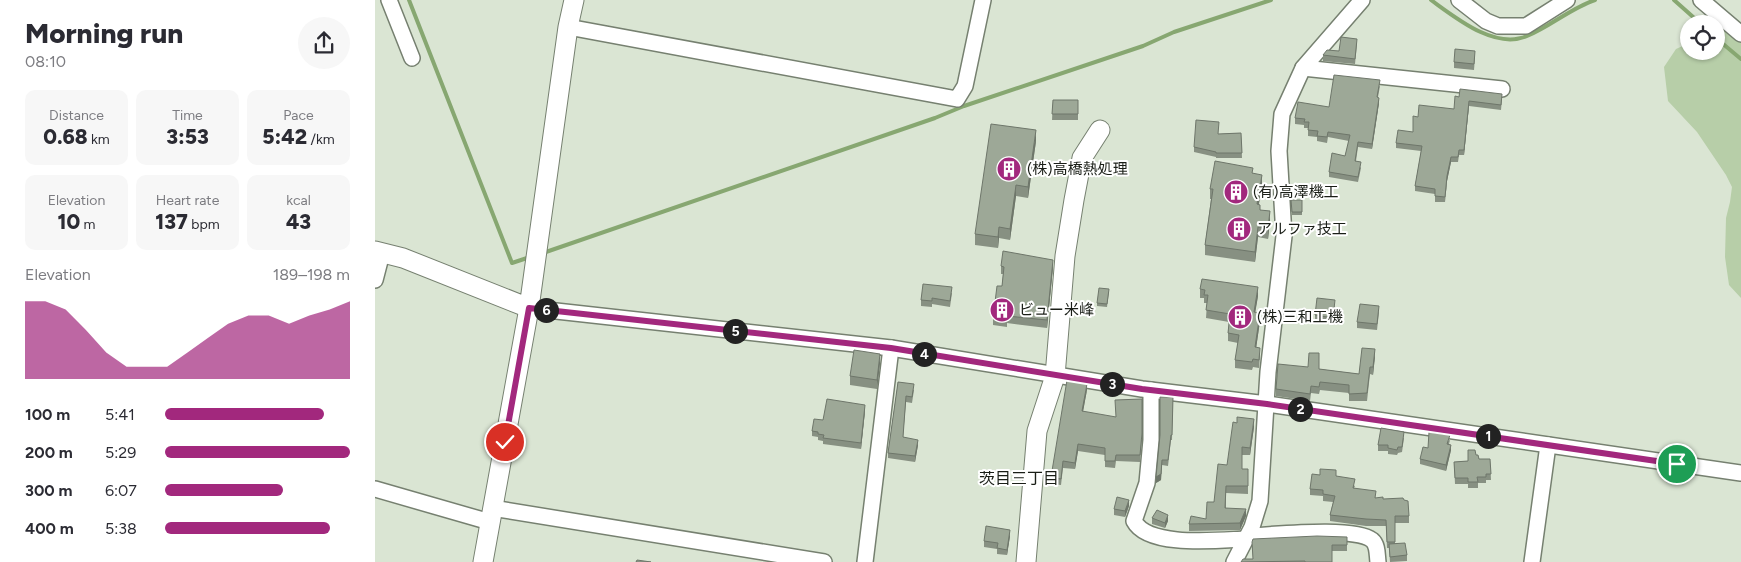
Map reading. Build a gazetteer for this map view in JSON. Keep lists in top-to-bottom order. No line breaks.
{"districts":["茨目三丁目"],"places":{"building":["(株)高橋熱処理","(有)高澤機工","アルファ技工","ビュー米峰","(株)三和工機"]},"page":{"heading":["Morning run","08:10"],"stats":[["Distance","0.68 km"],["Time","3:53"],["Pace","5:42 /km"],["Elevation","10 m"],["Heart rate","137 bpm"],["kcal","43"]],"chart":["Elevation","189–198 m"],"pins":["6","5","4","3","2","1"],"list":[{"name":"100 m","note":"5:41"},{"name":"200 m","note":"5:29"},{"name":"300 m","note":"6:07"},{"name":"400 m","note":"5:38"}]}}
